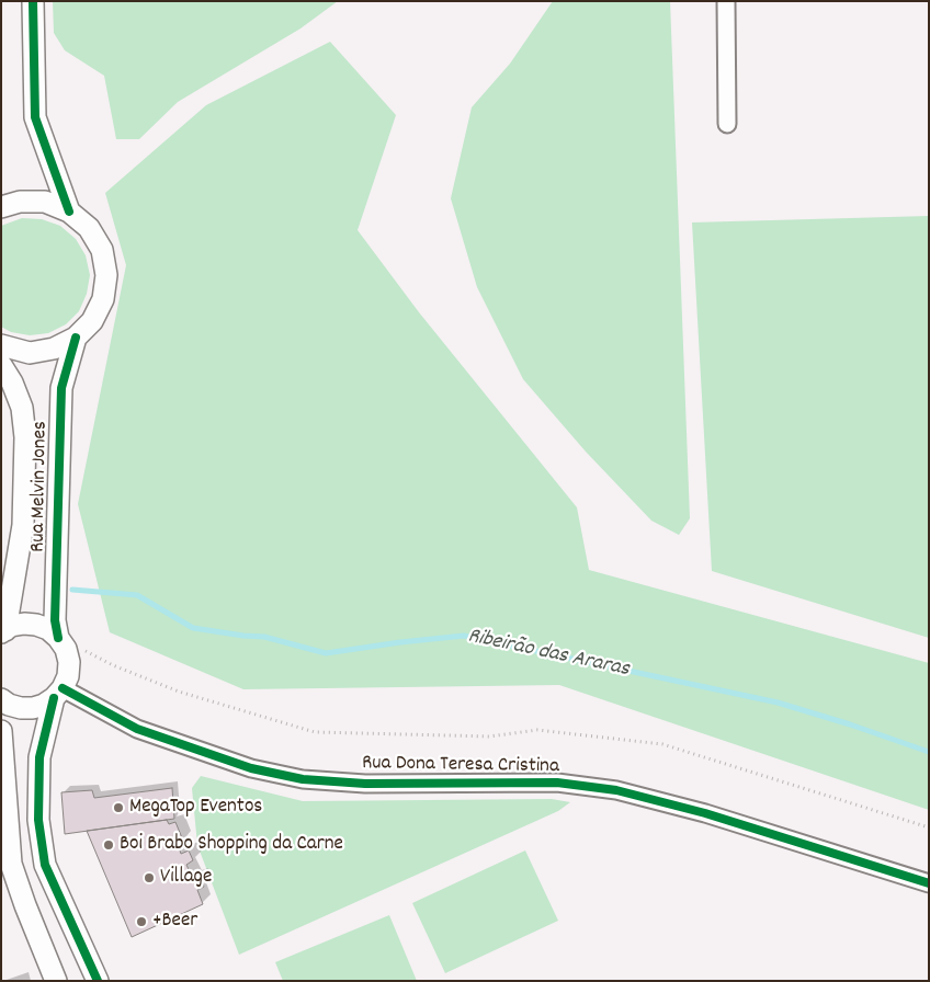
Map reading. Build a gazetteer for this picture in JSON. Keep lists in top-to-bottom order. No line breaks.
{"streets":{"street":["Rua Melvin Jones","Rua Dona Teresa Cristina"]},"crossings":[["Rua Melvin Jones","Rua Dona Teresa Cristina"]],"water":["Ribeirão das Araras"],"places":["MegaTop Eventos","Boi Brabo Shopping da Carne","Village","+Beer"]}
